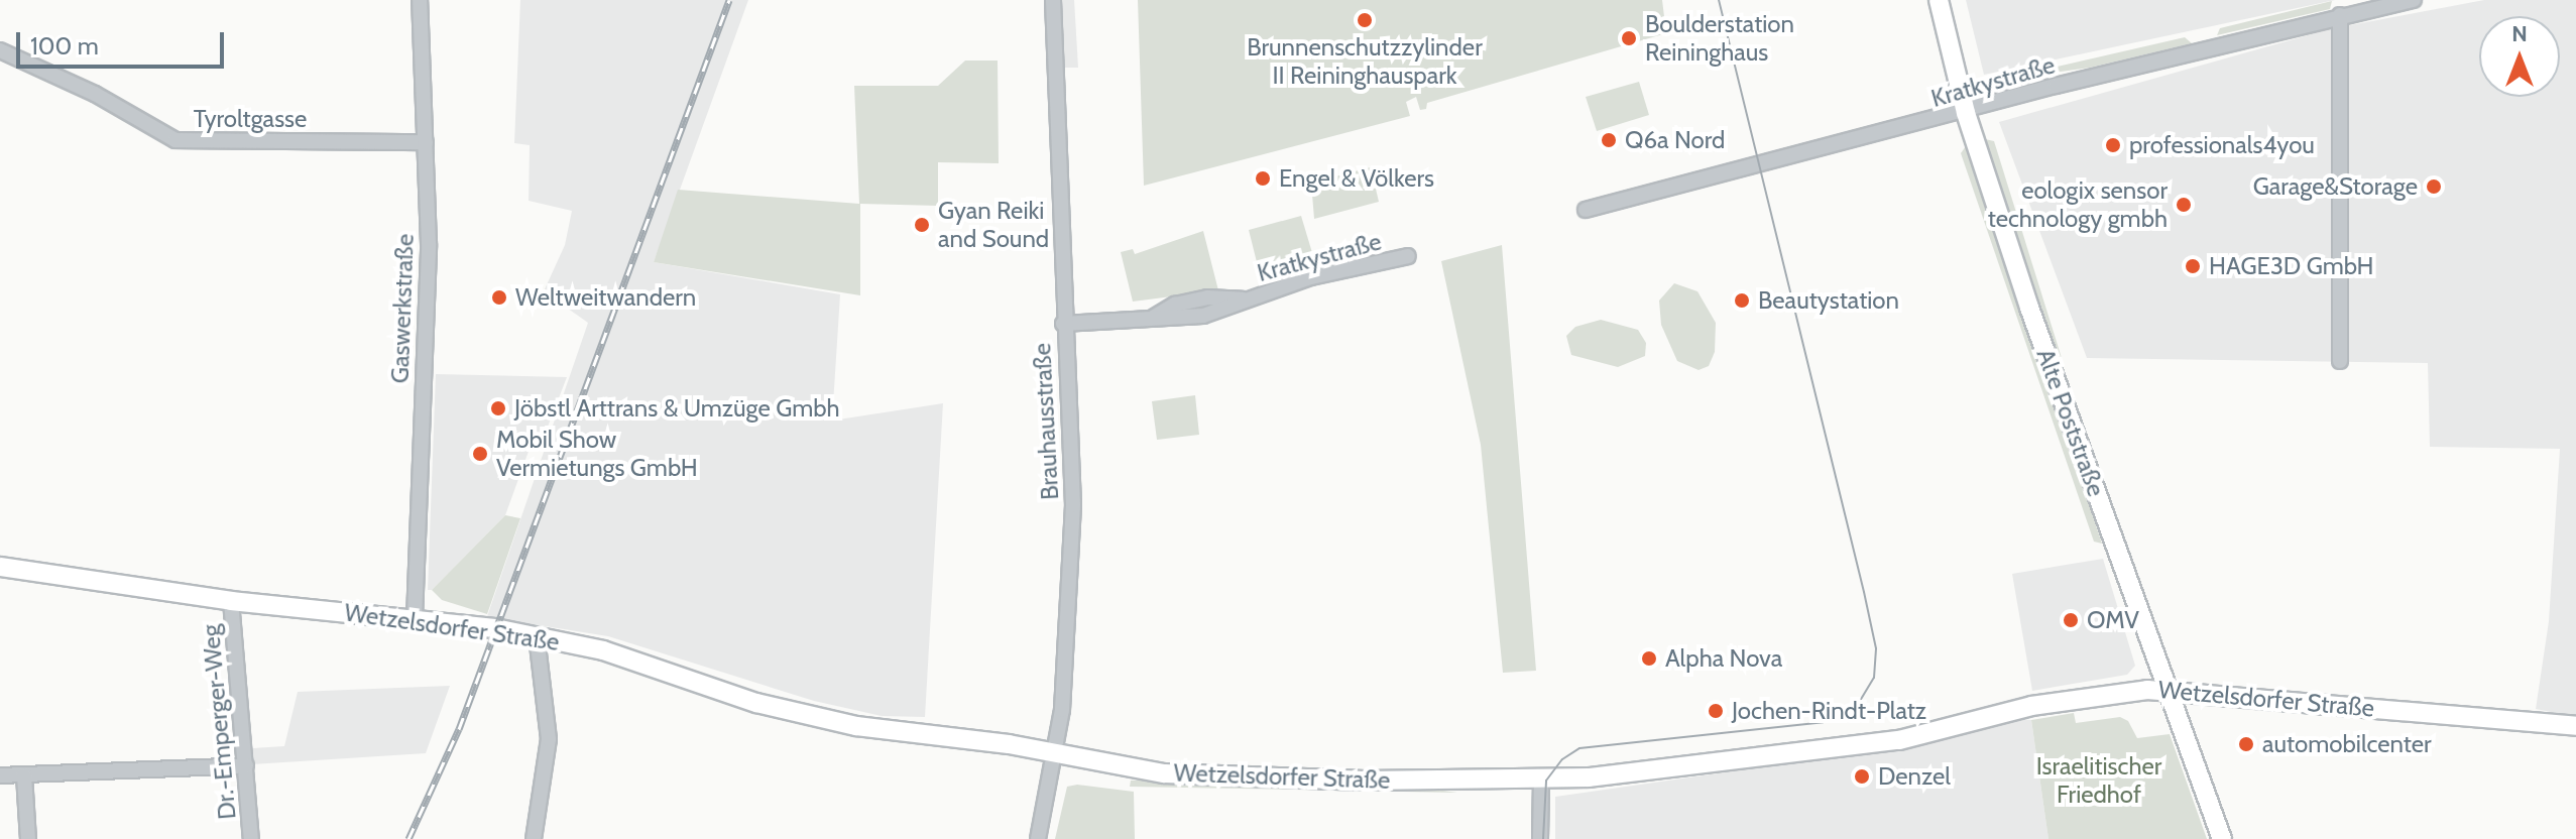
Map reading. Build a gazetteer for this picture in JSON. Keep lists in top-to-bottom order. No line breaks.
{"streets":{"main road":["Alte Poststraße","Wetzelsdorfer Straße"],"street":["Kratkystraße","Tyroltgasse","Gaswerkstraße","Brauhausstraße","Dr.-Emperger-Weg"]},"crossings":[["Kratkystraße","Brauhausstraße"],["Kratkystraße","Alte Poststraße"],["Tyroltgasse","Gaswerkstraße"],["Gaswerkstraße","Wetzelsdorfer Straße"],["Brauhausstraße","Wetzelsdorfer Straße"],["Alte Poststraße","Wetzelsdorfer Straße"],["Wetzelsdorfer Straße","Dr.-Emperger-Weg"]],"parks":["Israelitischer Friedhof"],"places":["Brunnenschutzzylinder II Reininghauspark","Boulderstation Reininghaus","Q6a Nord","professionals4you","Engel & Völkers","Garage&Storage","eologix sensor technology gmbh","Gyan Reiki and Sound","HAGE3D GmbH","Weltweitwandern","Beautystation","Jöbstl Arttrans & Umzüge Gmbh","Mobil Show Vermietungs GmbH","OMV","Alpha Nova","Jochen-Rindt-Platz","automobilcenter","Denzel"],"scale_bar":"100 m","north":"top"}
